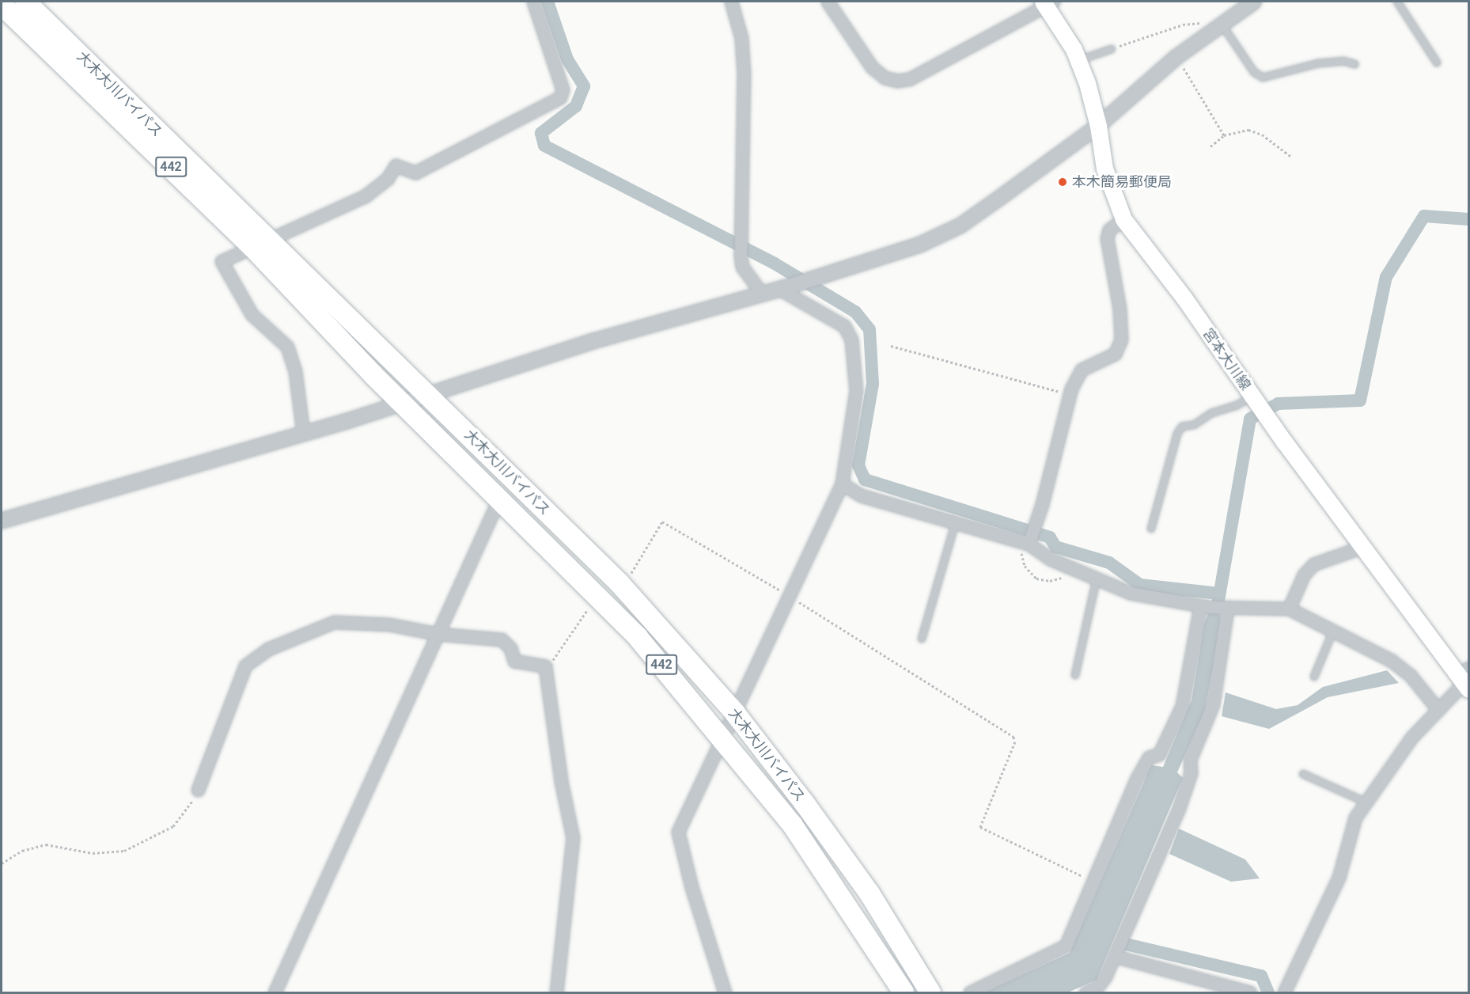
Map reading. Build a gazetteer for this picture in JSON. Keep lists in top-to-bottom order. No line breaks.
{"streets":{"highway":["大木大川バイパス","442"],"main road":["宮本大川線"]},"places":["本木簡易郵便局"]}
